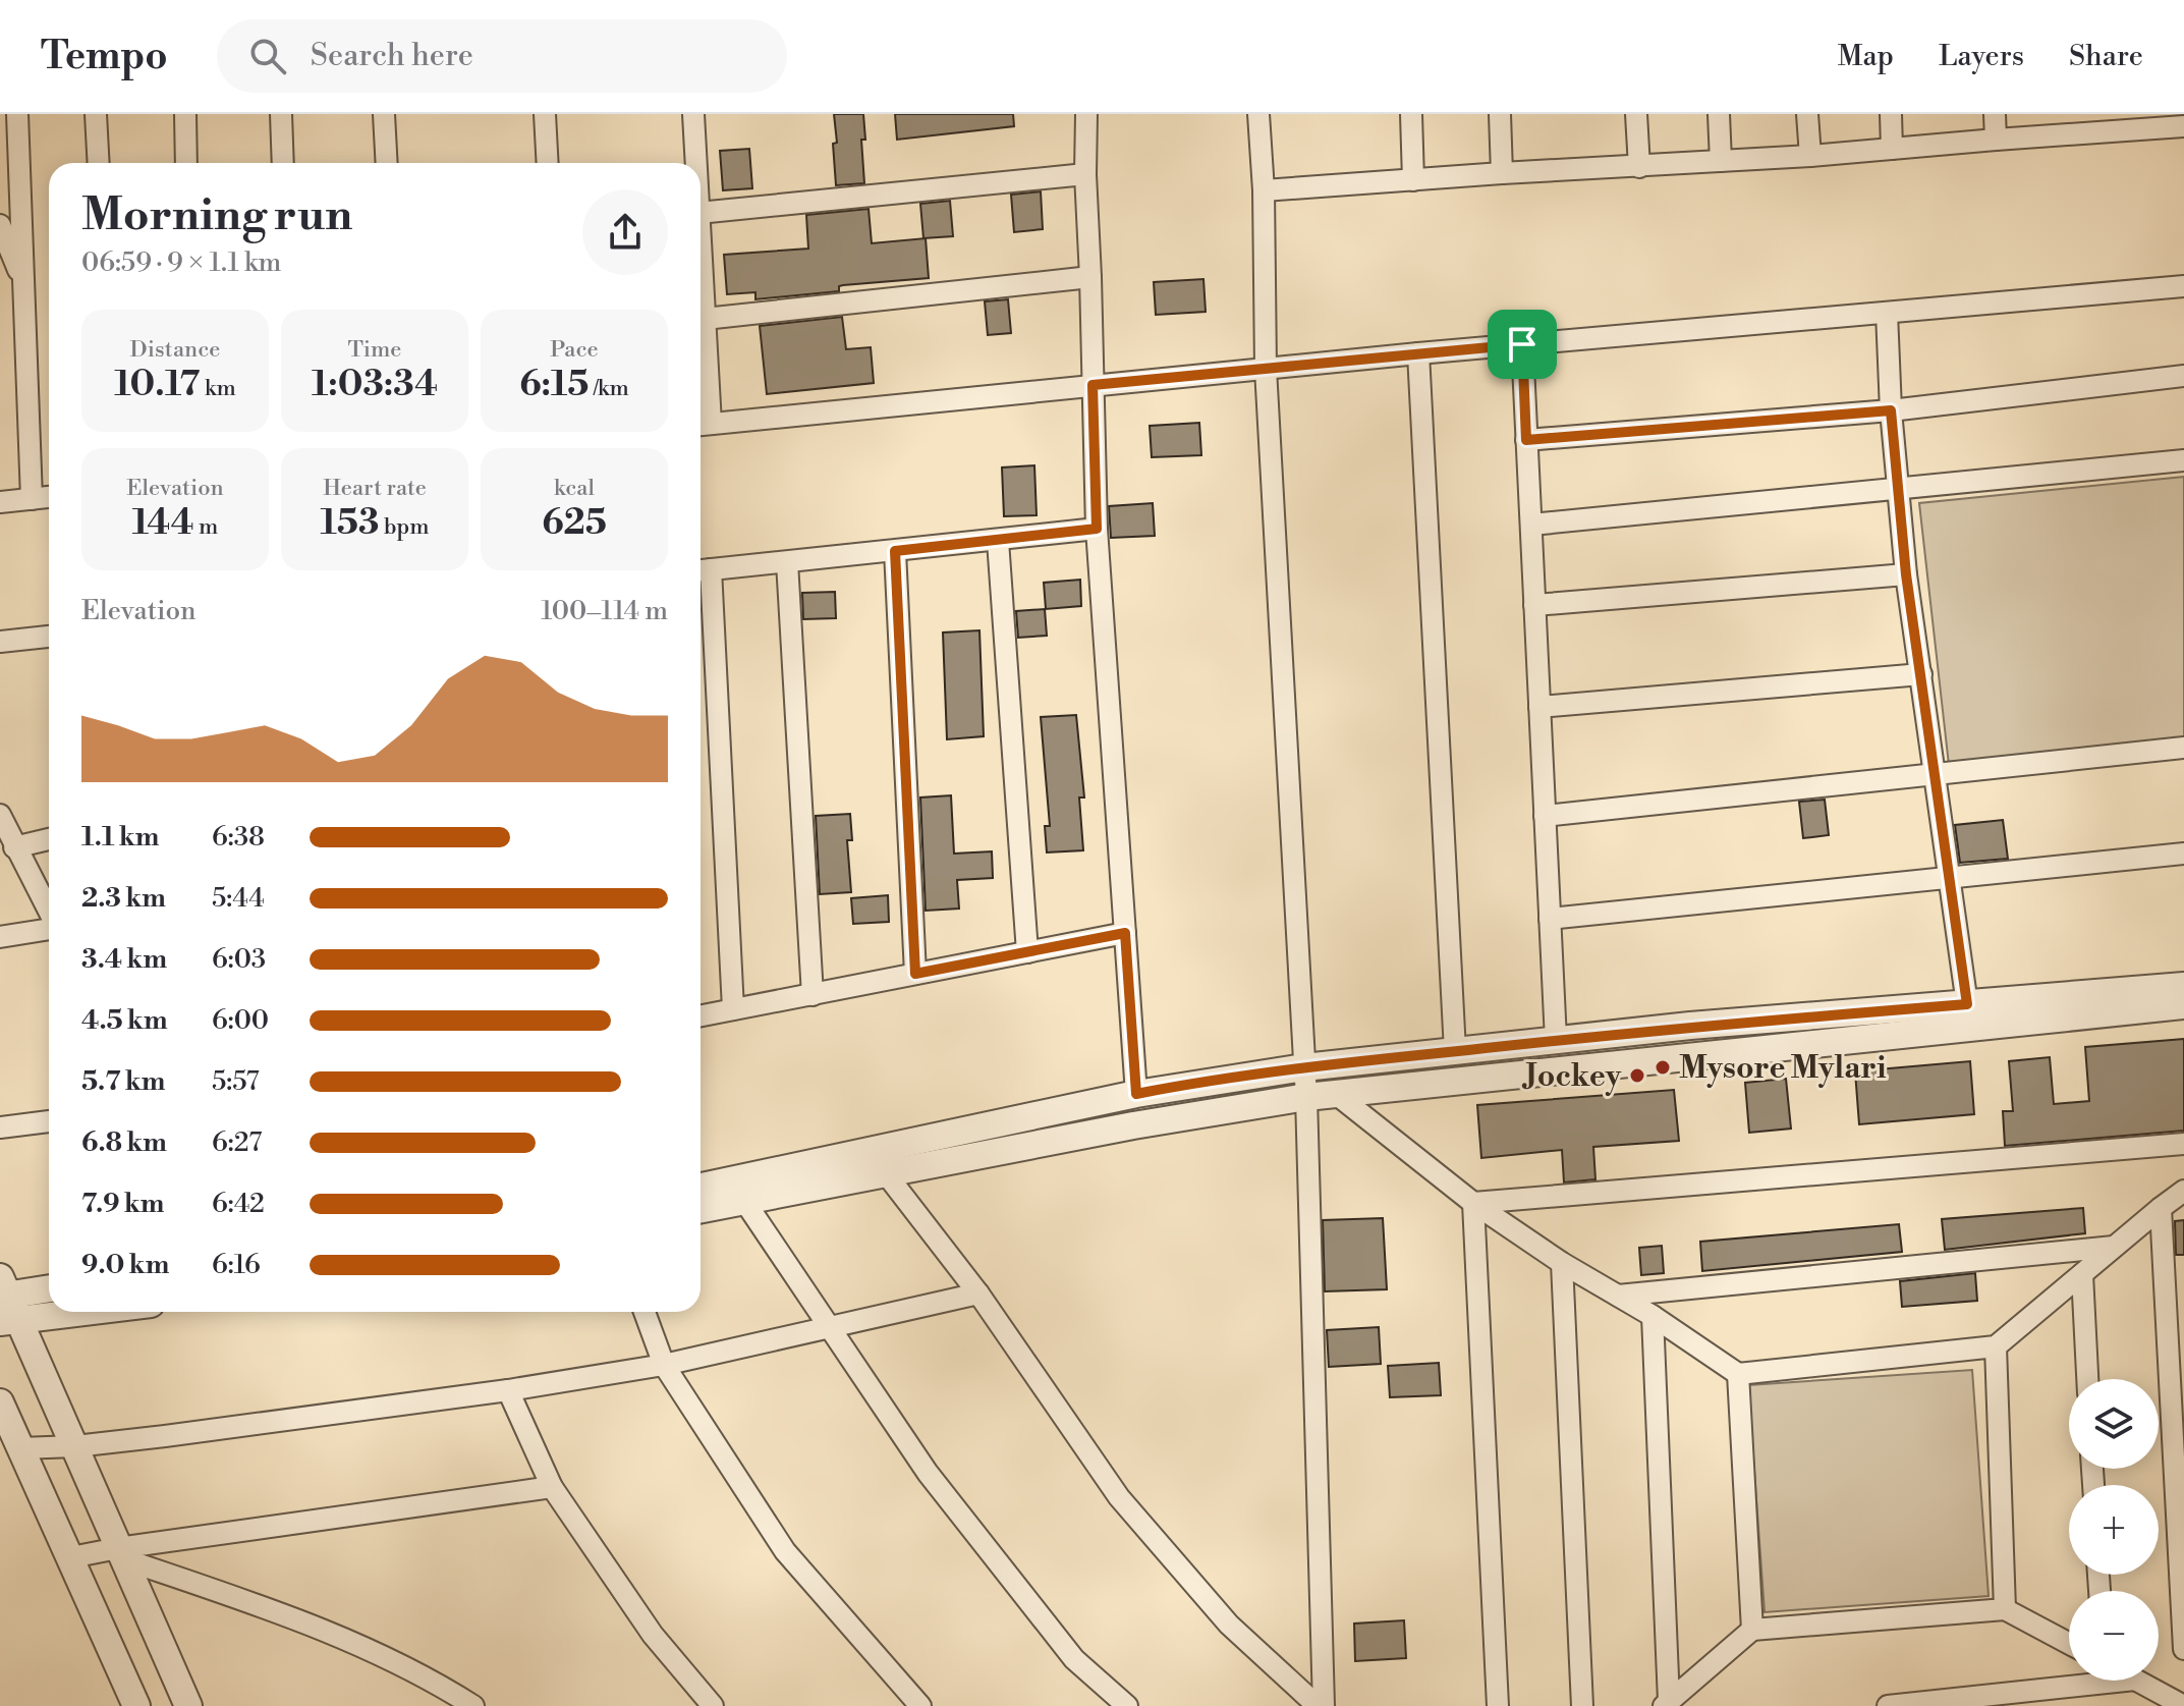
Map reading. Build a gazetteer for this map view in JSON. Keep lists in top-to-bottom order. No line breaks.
{"places":["Mysore Mylari","Jockey"],"page":{"header":"Tempo","search":"Search here","nav":["Map","Layers","Share"],"heading":["Morning run","06:59 · 9 × 1.1 km"],"stats":[["Distance","10.17 km"],["Time","1:03:34"],["Pace","6:15 /km"],["Elevation","144 m"],["Heart rate","153 bpm"],["kcal","625"]],"chart":["Elevation","100–114 m"],"list":[{"name":"1.1 km","note":"6:38"},{"name":"2.3 km","note":"5:44"},{"name":"3.4 km","note":"6:03"},{"name":"4.5 km","note":"6:00"},{"name":"5.7 km","note":"5:57"},{"name":"6.8 km","note":"6:27"},{"name":"7.9 km","note":"6:42"},{"name":"9.0 km","note":"6:16"}],"map_buttons":["+","−"]}}
